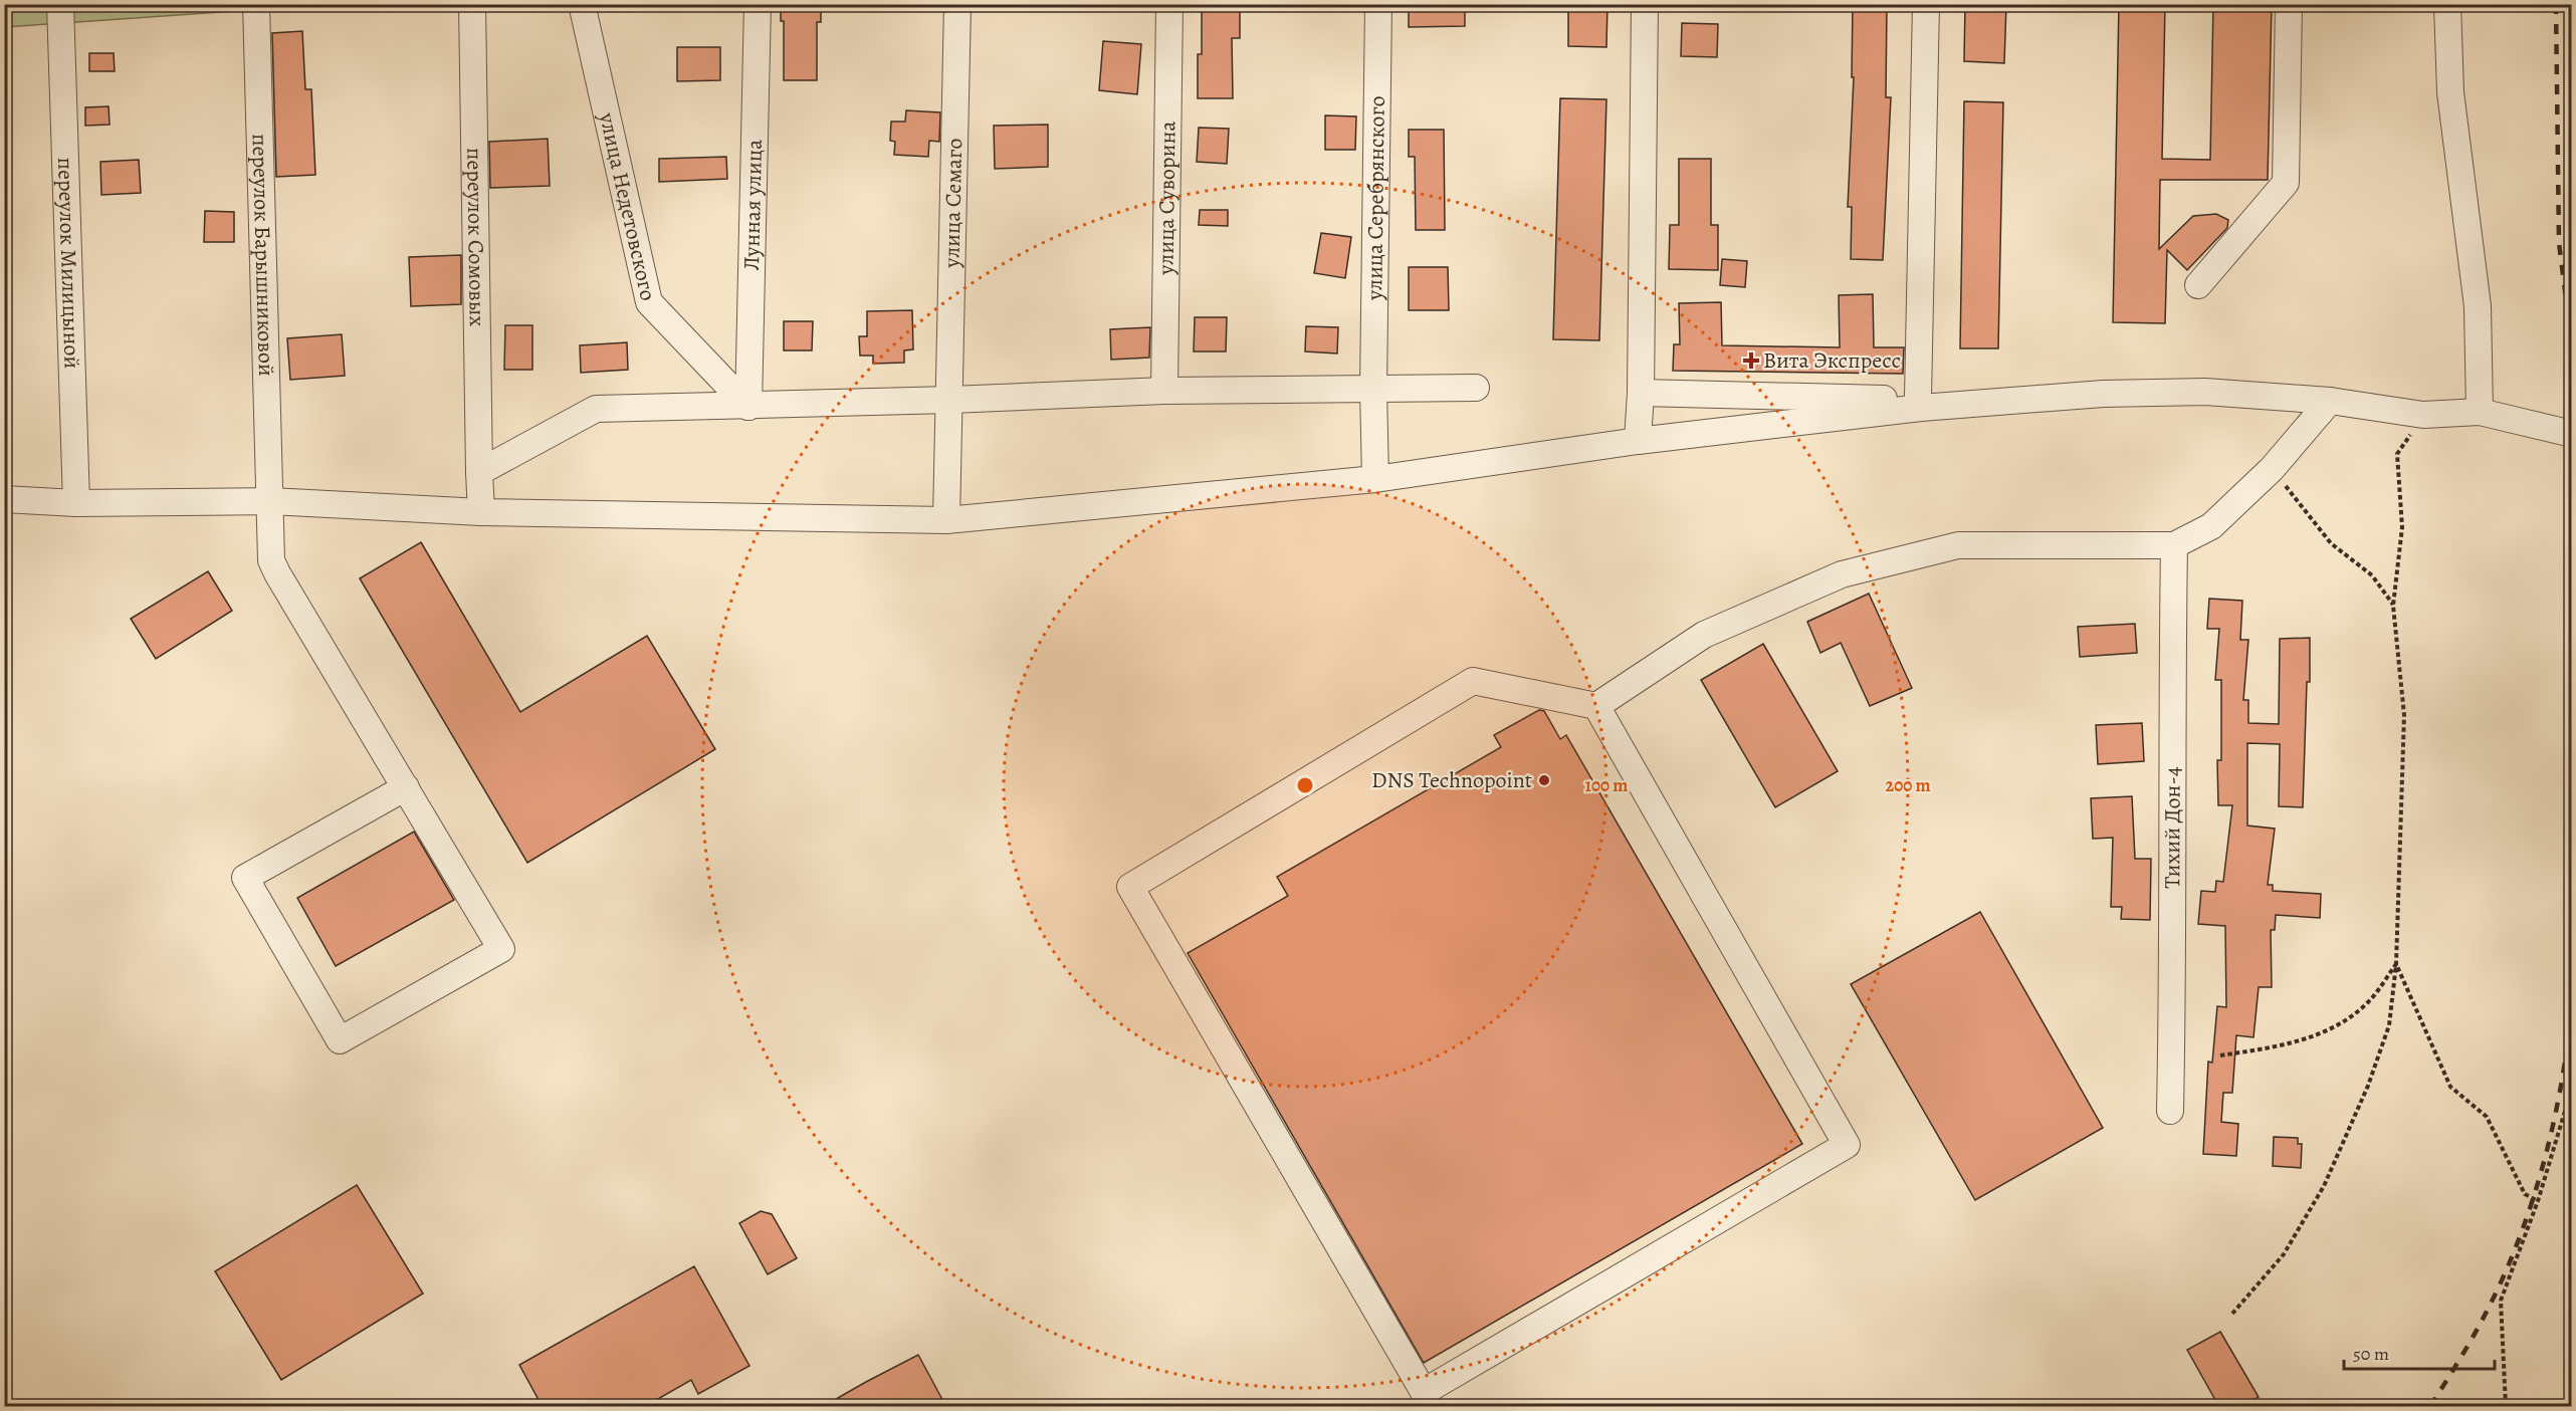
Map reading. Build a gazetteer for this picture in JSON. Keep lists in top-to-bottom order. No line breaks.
{"streets":{"street":["улица Серебрянского","улица Суворина","улица Семаго","улица Недетовского","Лунная улица","переулок Сомовых","переулок Барышниковой","переулок Милицыной","Тихий Дон-4"]},"crossings":[["улица Недетовского","Лунная улица"]],"places":{"health":["Вита Экспресс"],"other":["DNS Technopoint"]},"scale_bar":"50 m","rings":["100 m","200 m"]}
